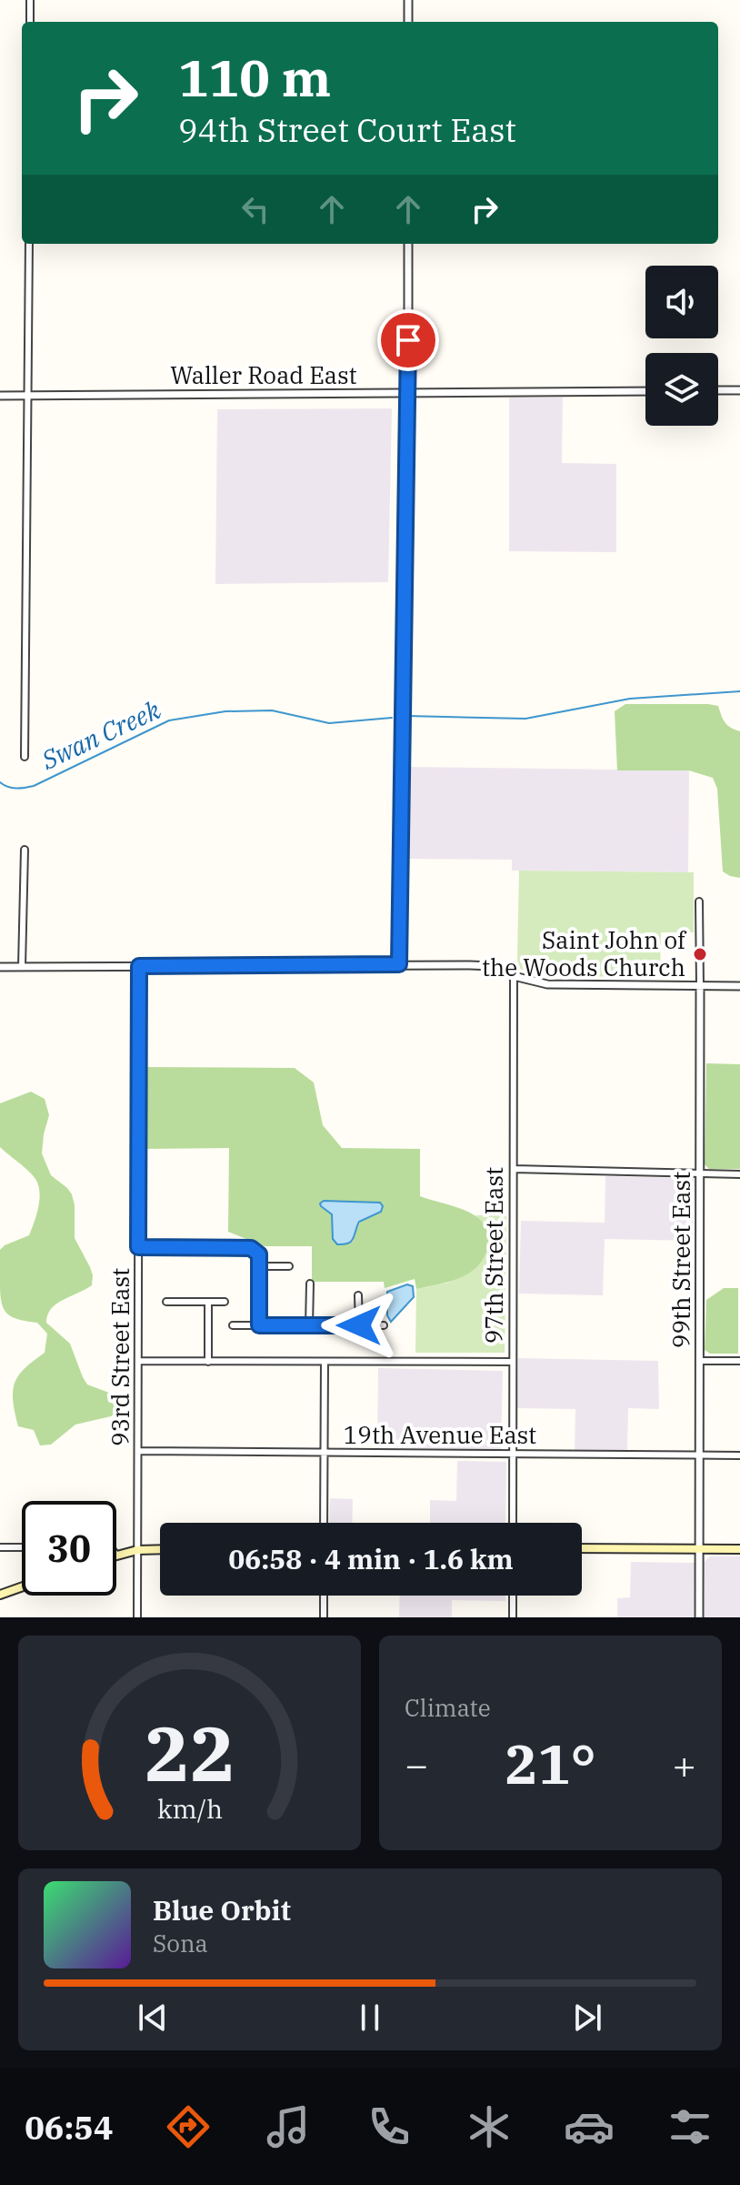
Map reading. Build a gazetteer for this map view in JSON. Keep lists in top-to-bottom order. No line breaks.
{"streets":{"street":["Waller Road East","97th Street East","99th Street East","93rd Street East","19th Avenue East"]},"crossings":[["97th Street East","19th Avenue East"],["99th Street East","19th Avenue East"],["93rd Street East","19th Avenue East"]],"water":["Swan Creek"],"places":["Saint John of the Woods Church"],"page":{"turn":["110 m","94th Street Court East"],"limit":"30","trip":"06:58 · 4 min · 1.6 km","tile":"Climate","heat":["−","21°","+"],"song":["Blue Orbit","Sona"],"tabs":"06:54","gauge":["22","km/h"]}}
